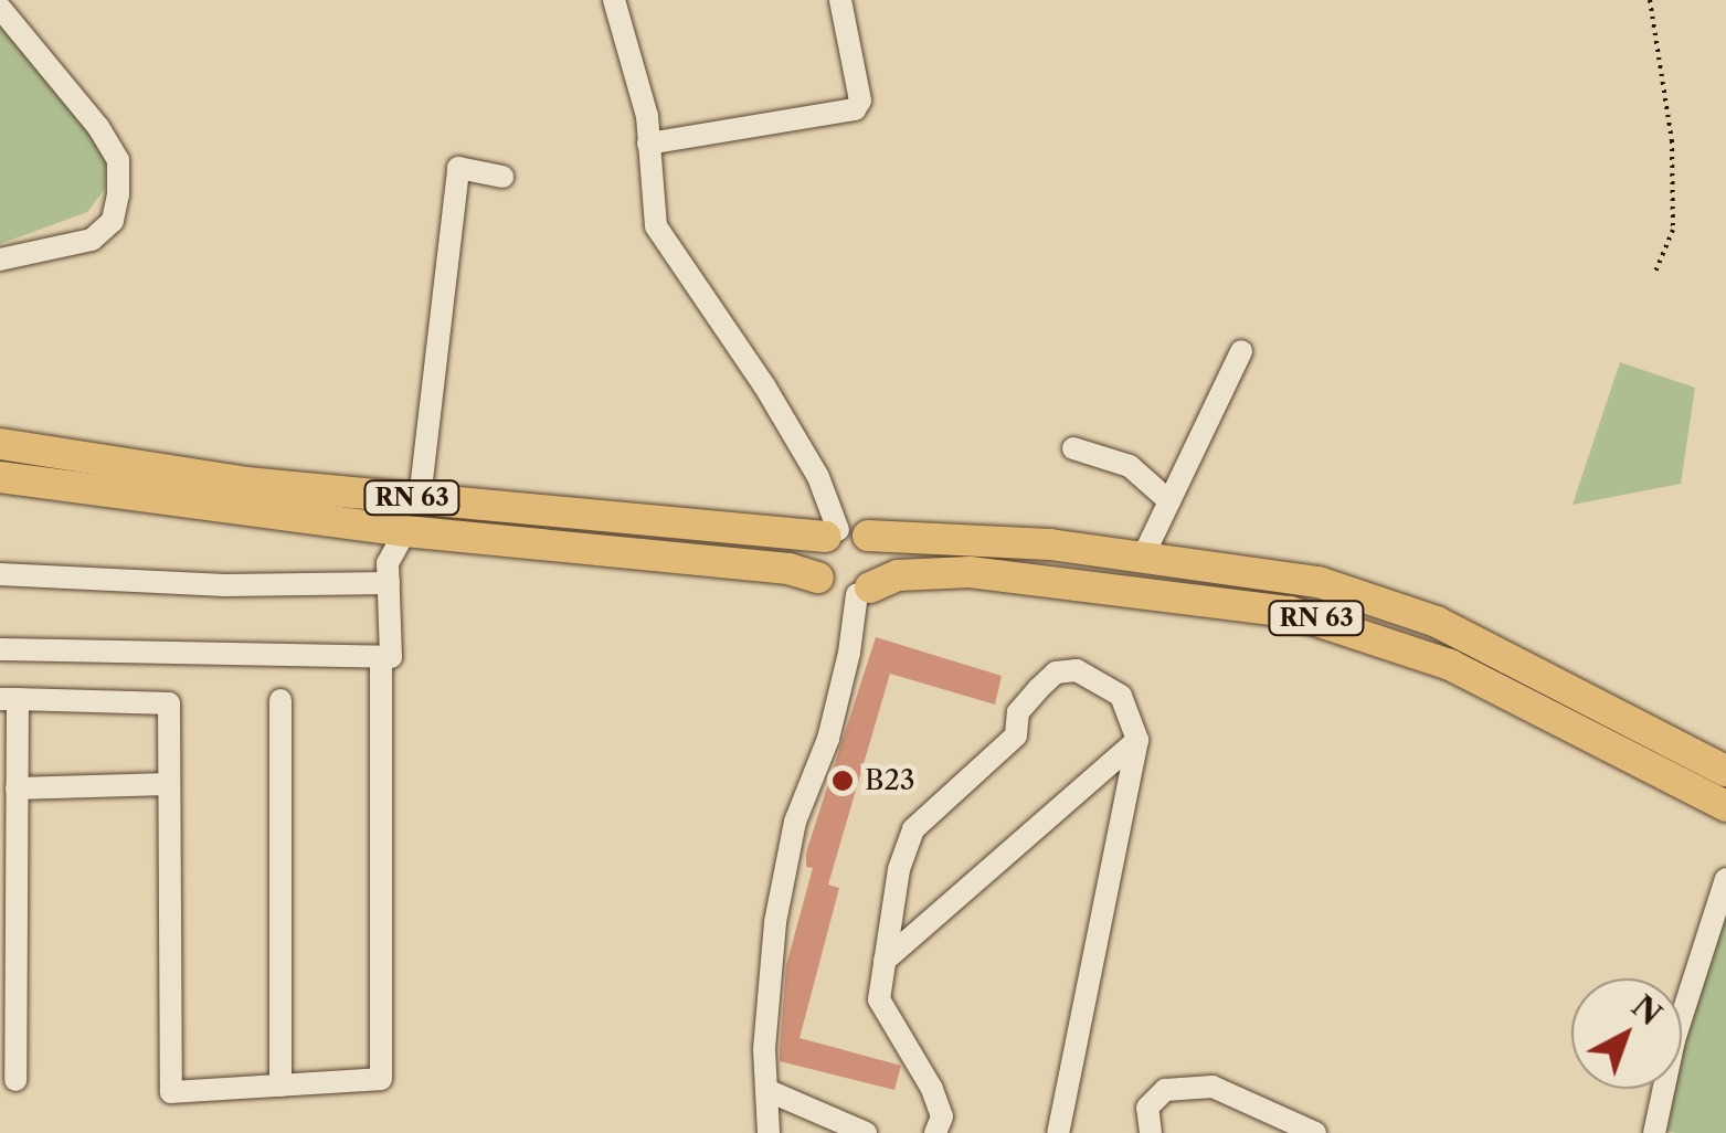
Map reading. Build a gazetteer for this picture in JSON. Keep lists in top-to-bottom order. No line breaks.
{"streets":{"highway":["RN 63"]},"places":["B23"],"north":"top right"}
